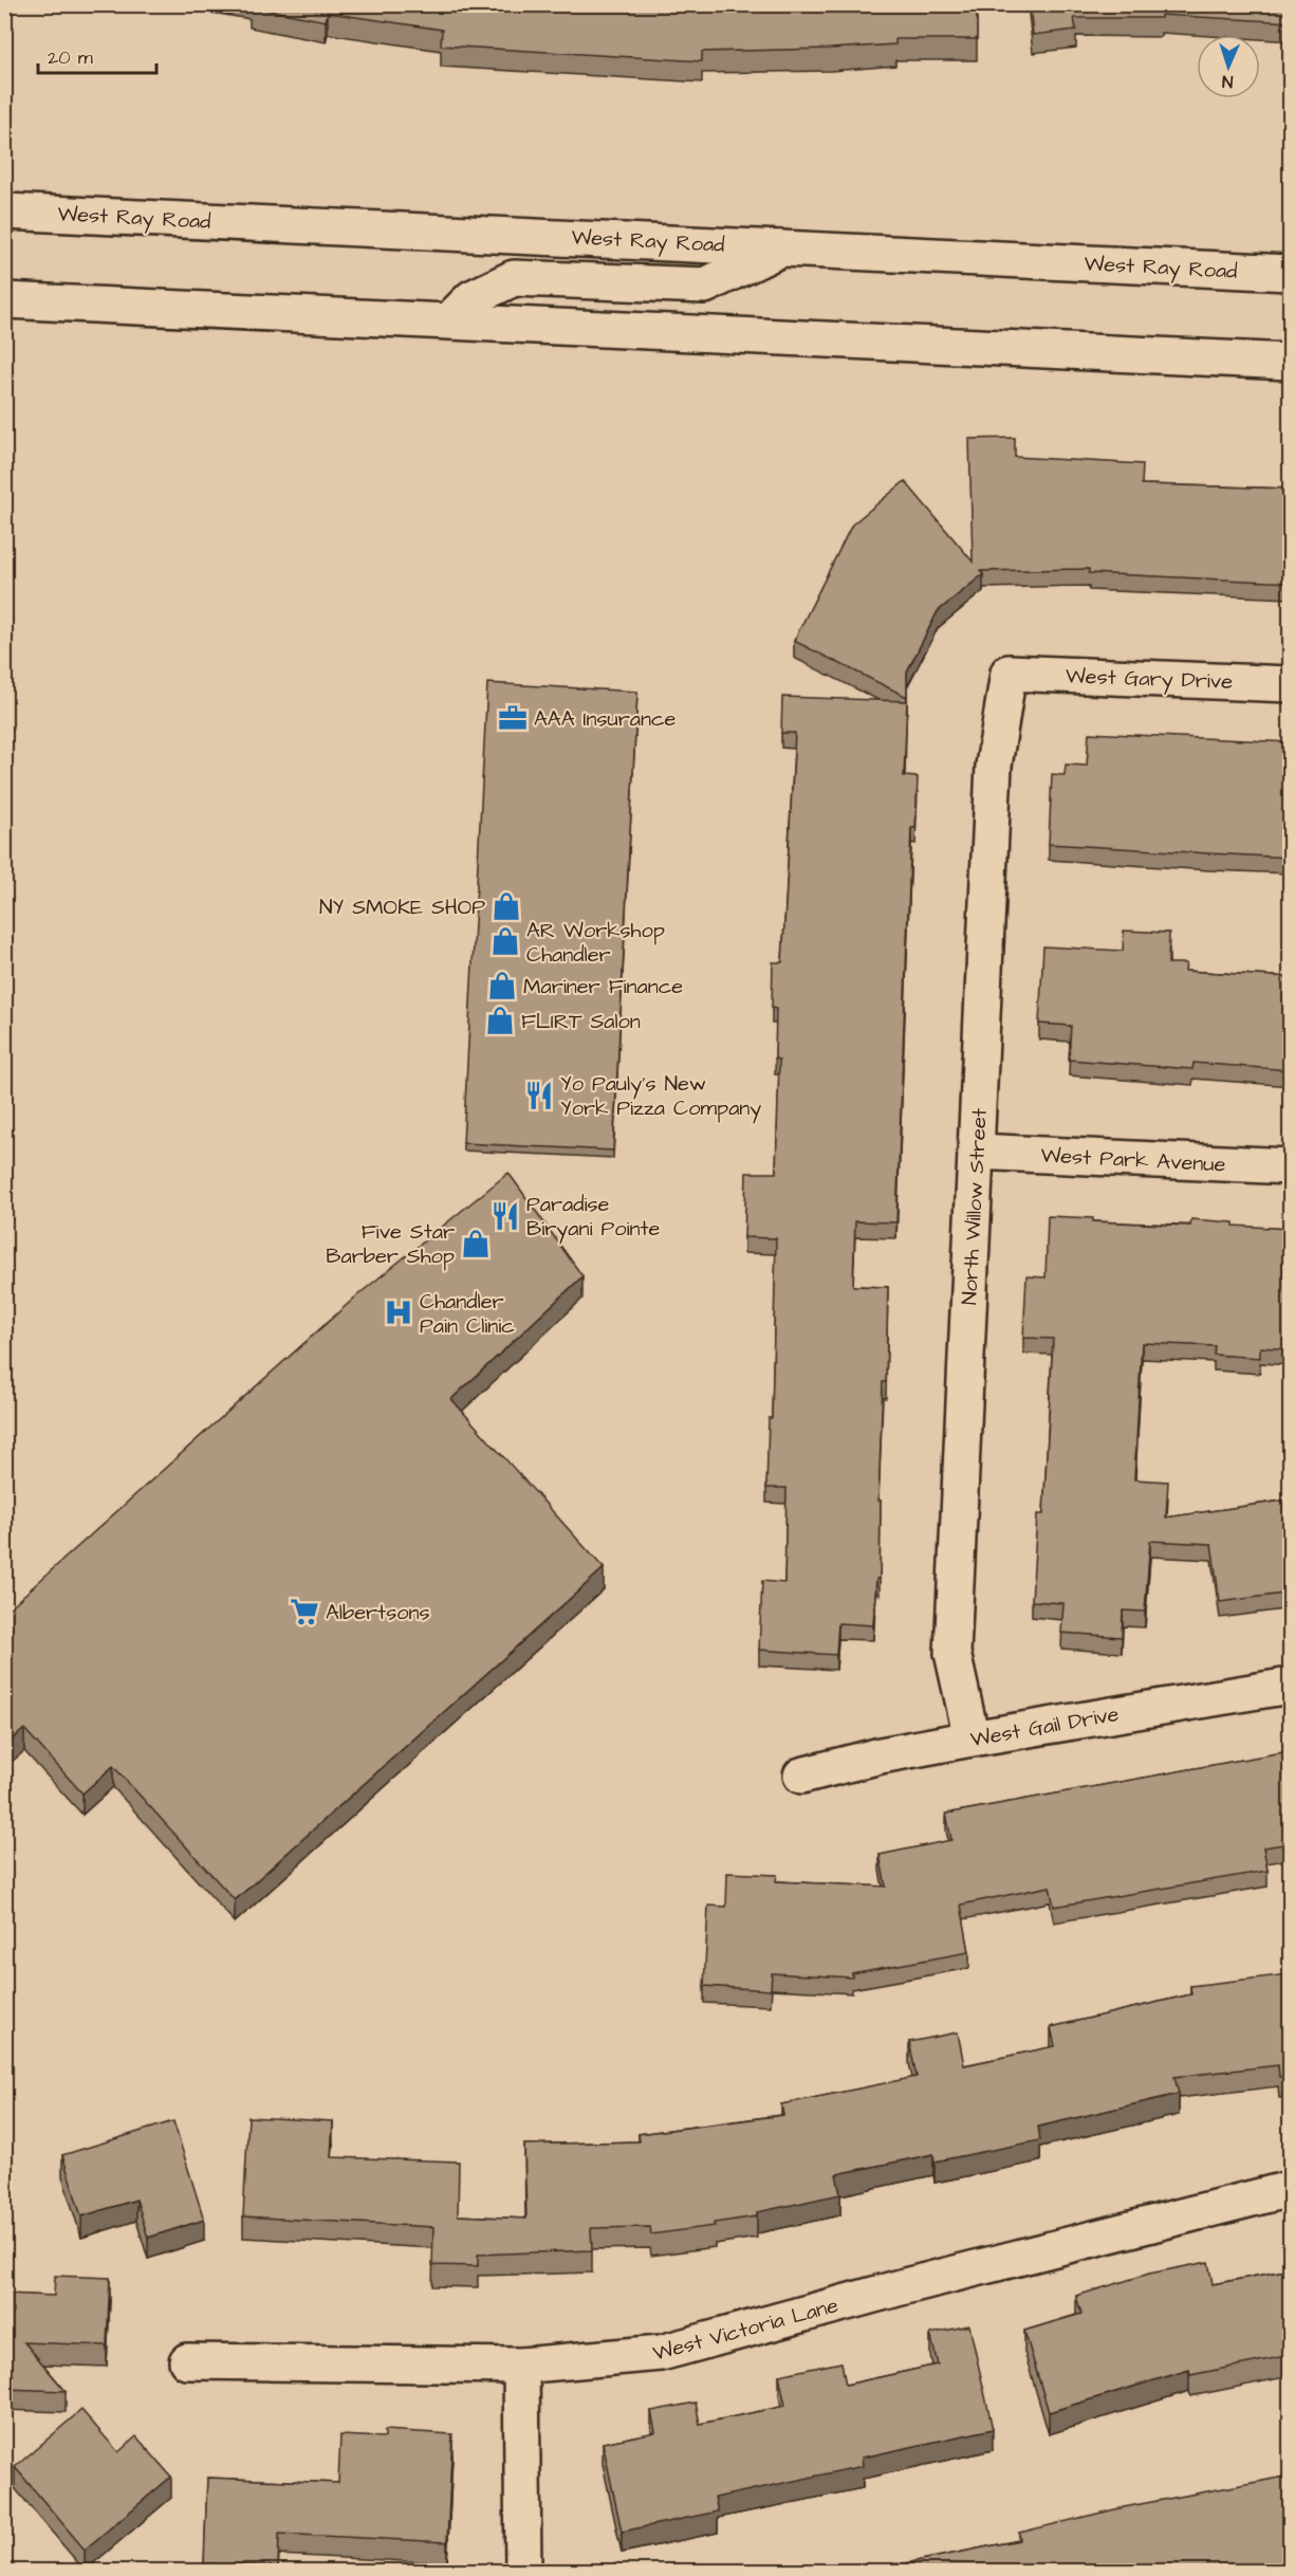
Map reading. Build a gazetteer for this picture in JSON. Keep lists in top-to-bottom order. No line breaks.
{"streets":{"street":["West Ray Road","West Gary Drive","West Park Avenue","North Willow Street","West Gail Drive","West Victoria Lane"]},"crossings":[["West Gary Drive","North Willow Street"],["West Park Avenue","North Willow Street"],["North Willow Street","West Gail Drive"]],"places":{"office":["AAA Insurance"],"shop":["NY SMOKE SHOP","AR Workshop Chandler","Mariner Finance","FLIRT Salon","Five Star Barber Shop"],"restaurant":["Yo Pauly's New York Pizza Company","Paradise Biryani Pointe"],"hospital":["Chandler Pain Clinic"],"supermarket":["Albertsons"]},"scale_bar":"20 m","north":"bottom"}
